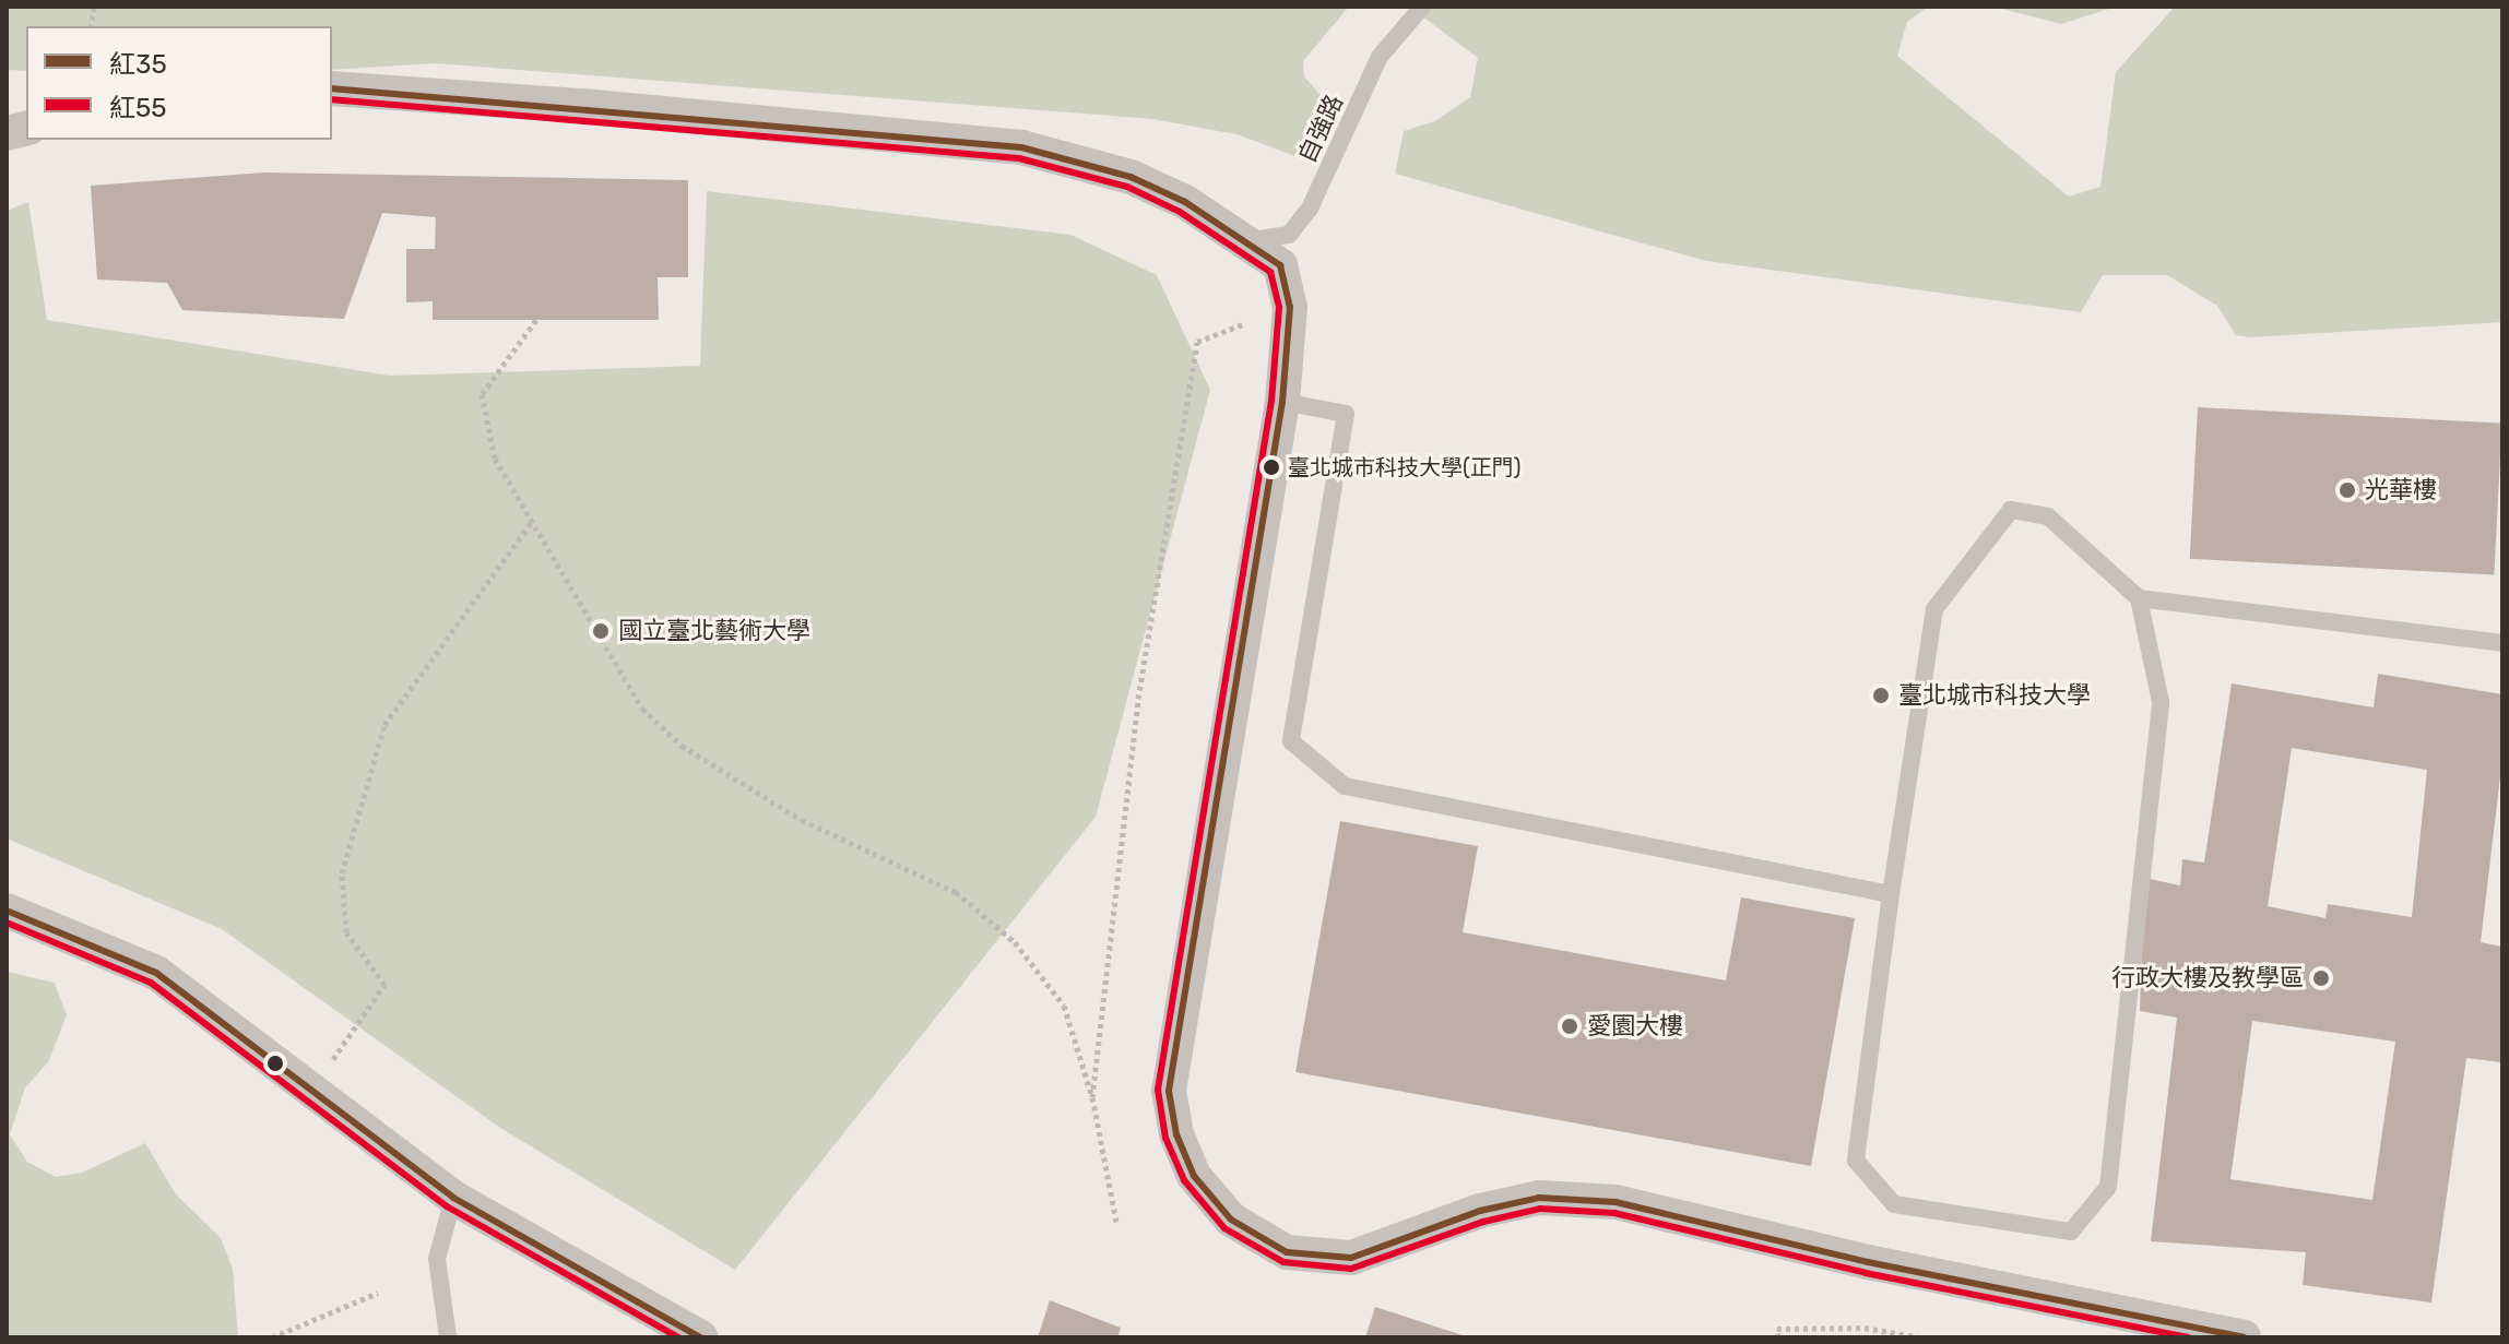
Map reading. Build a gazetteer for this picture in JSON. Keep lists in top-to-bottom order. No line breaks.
{"streets":{"lane":["自強路"]},"places":["臺北城市科技大學(正門)","光華樓","國立臺北藝術大學","臺北城市科技大學","行政大樓及教學區","愛園大樓"],"lines":["transit line 紅35","transit line 紅55"],"legend":["紅35","紅55"]}
